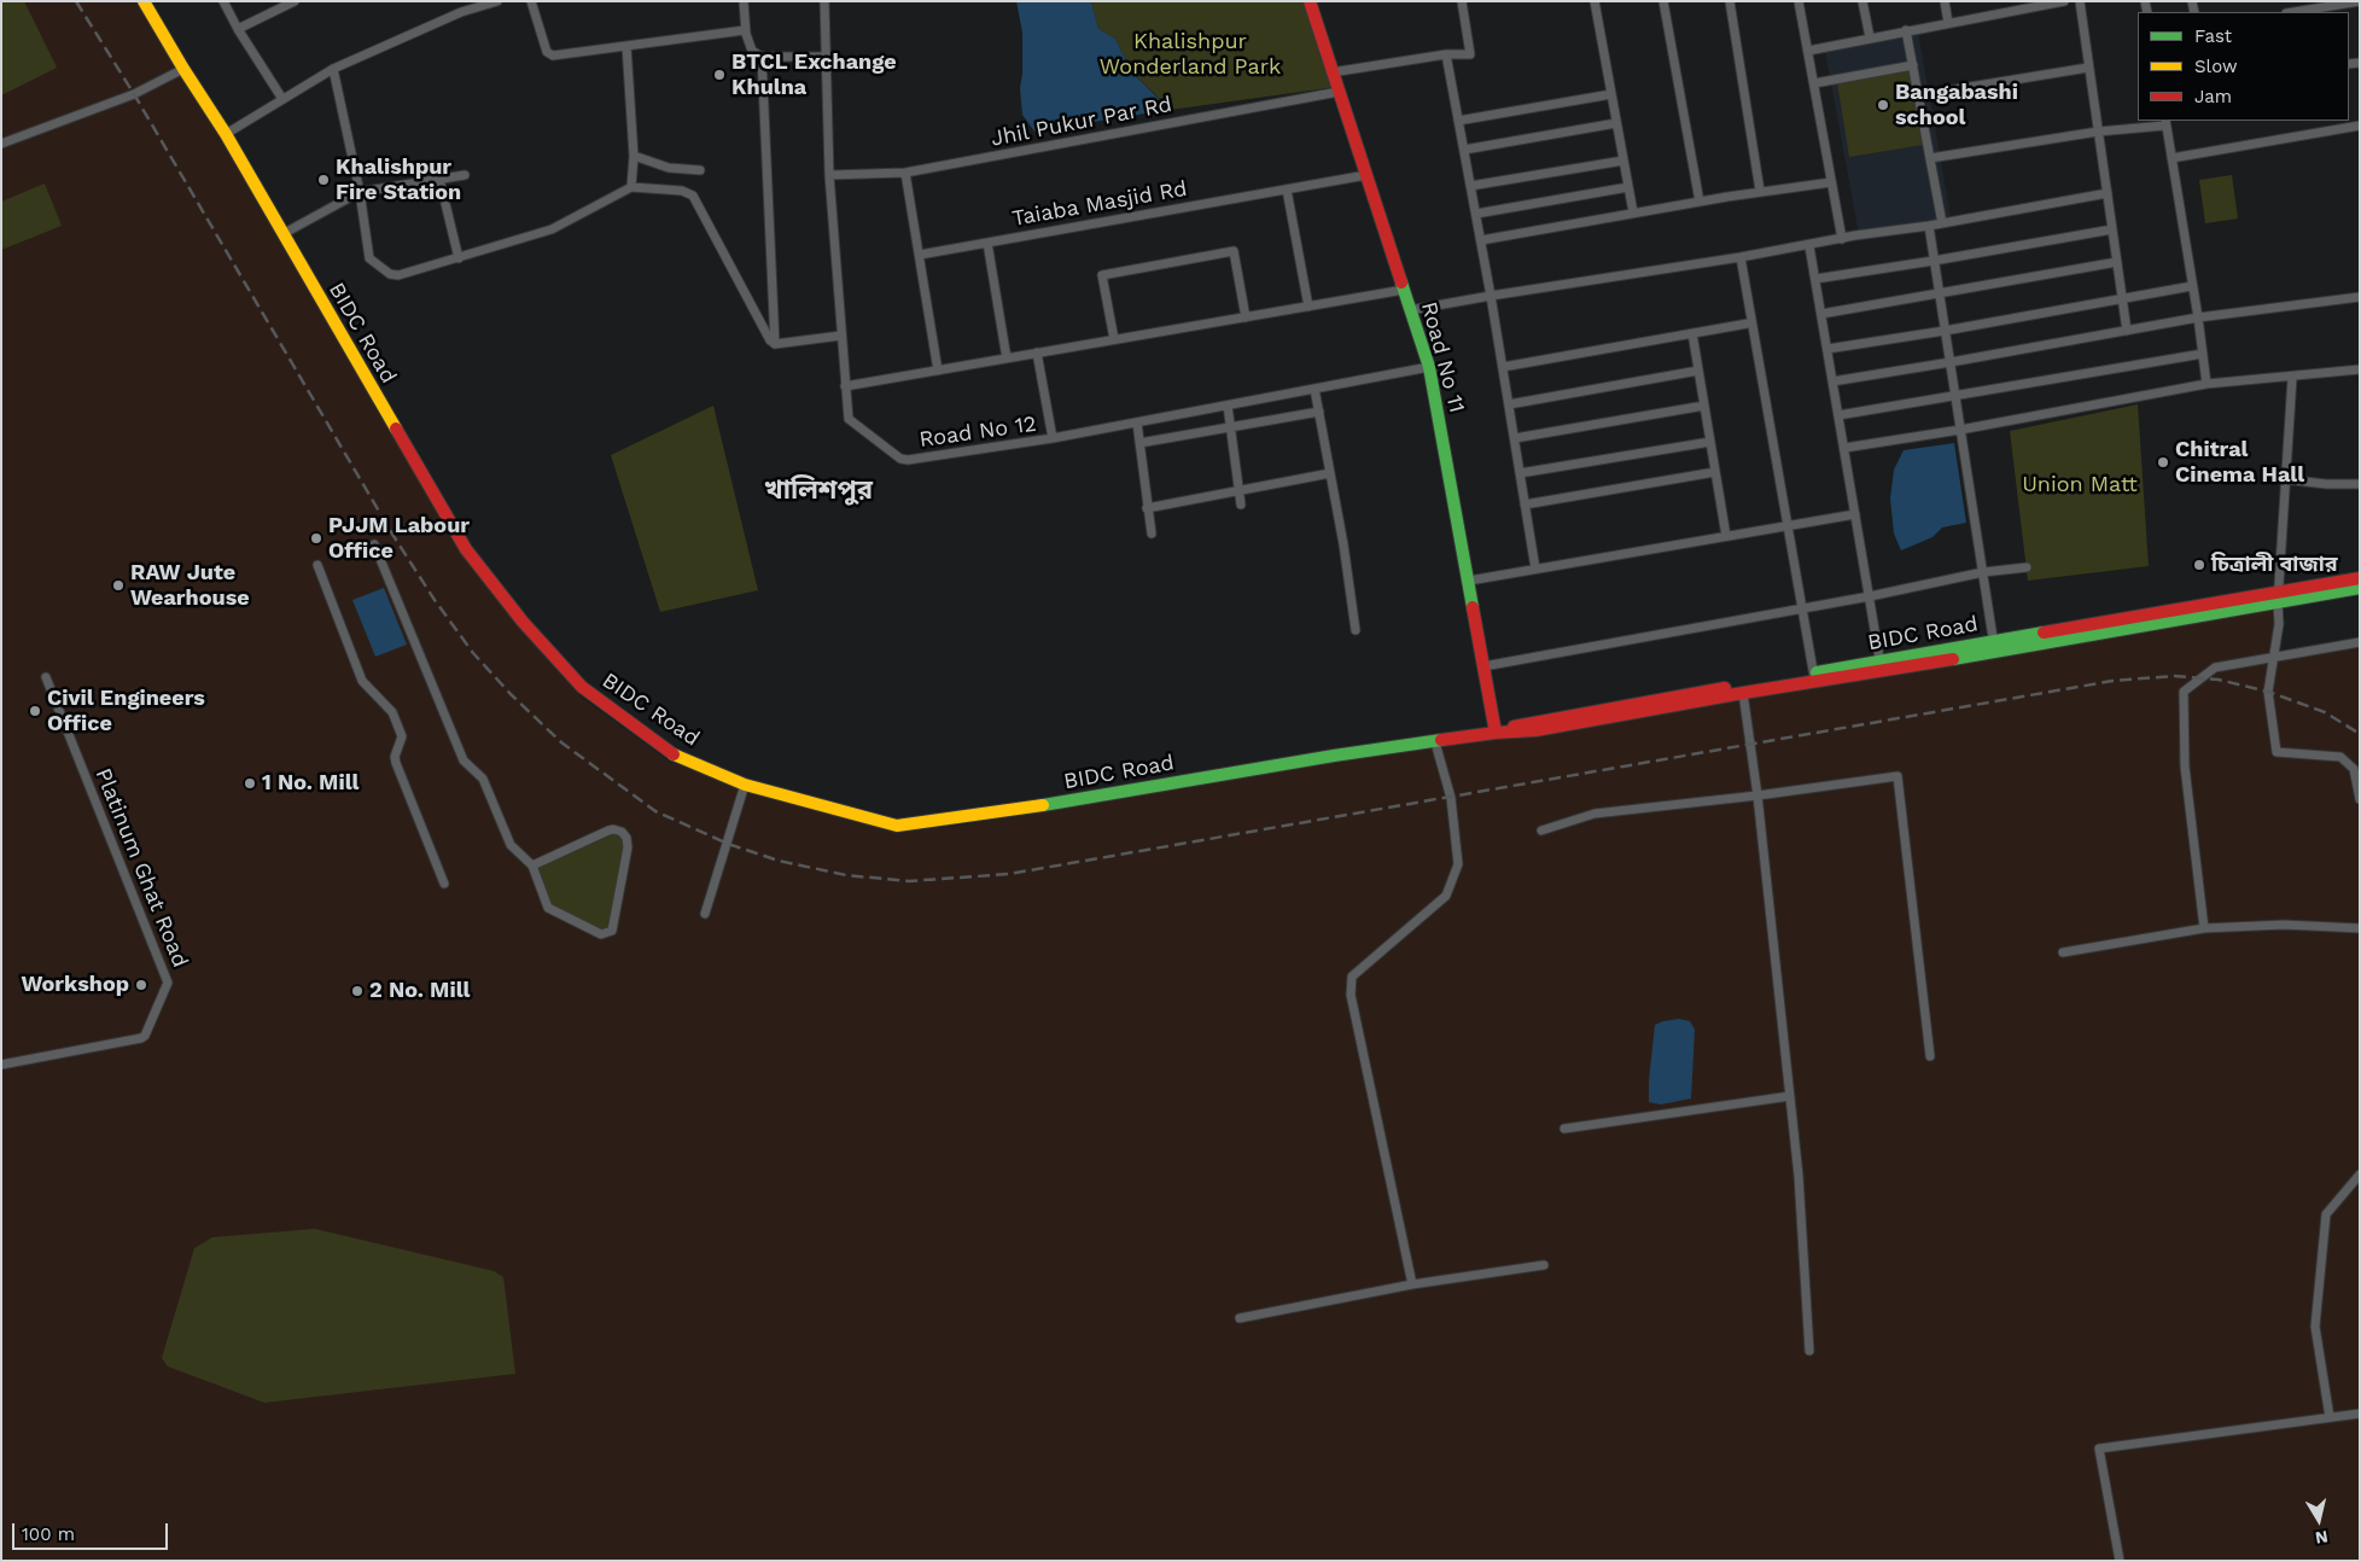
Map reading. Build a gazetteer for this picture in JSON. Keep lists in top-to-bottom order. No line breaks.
{"streets":{"main road":["BIDC Road","Road No 11"],"street":["Jhil Pukur Par Rd","Taiaba Masjid Rd","Road No 12","Platinum Ghat Road"]},"crossings":[["Jhil Pukur Par Rd","Road No 11"],["Jhil Pukur Par Rd","Road No 12"],["Taiaba Masjid Rd","Road No 11"],["BIDC Road","Road No 11"],["Road No 11","Road No 12"]],"districts":["খালিশপুর"],"parks":["Khalishpur Wonderland Park","Union Matt"],"places":["BTCL Exchange Khulna","Bangabashi school","Khalishpur Fire Station","Chitral Cinema Hall","PJJM Labour Office","চিত্রালী বাজার","RAW Jute Wearhouse","Civil Engineers Office","1 No. Mill","Workshop","2 No. Mill"],"legend":["Fast","Slow","Jam"],"scale_bar":"100 m","north":"bottom"}
